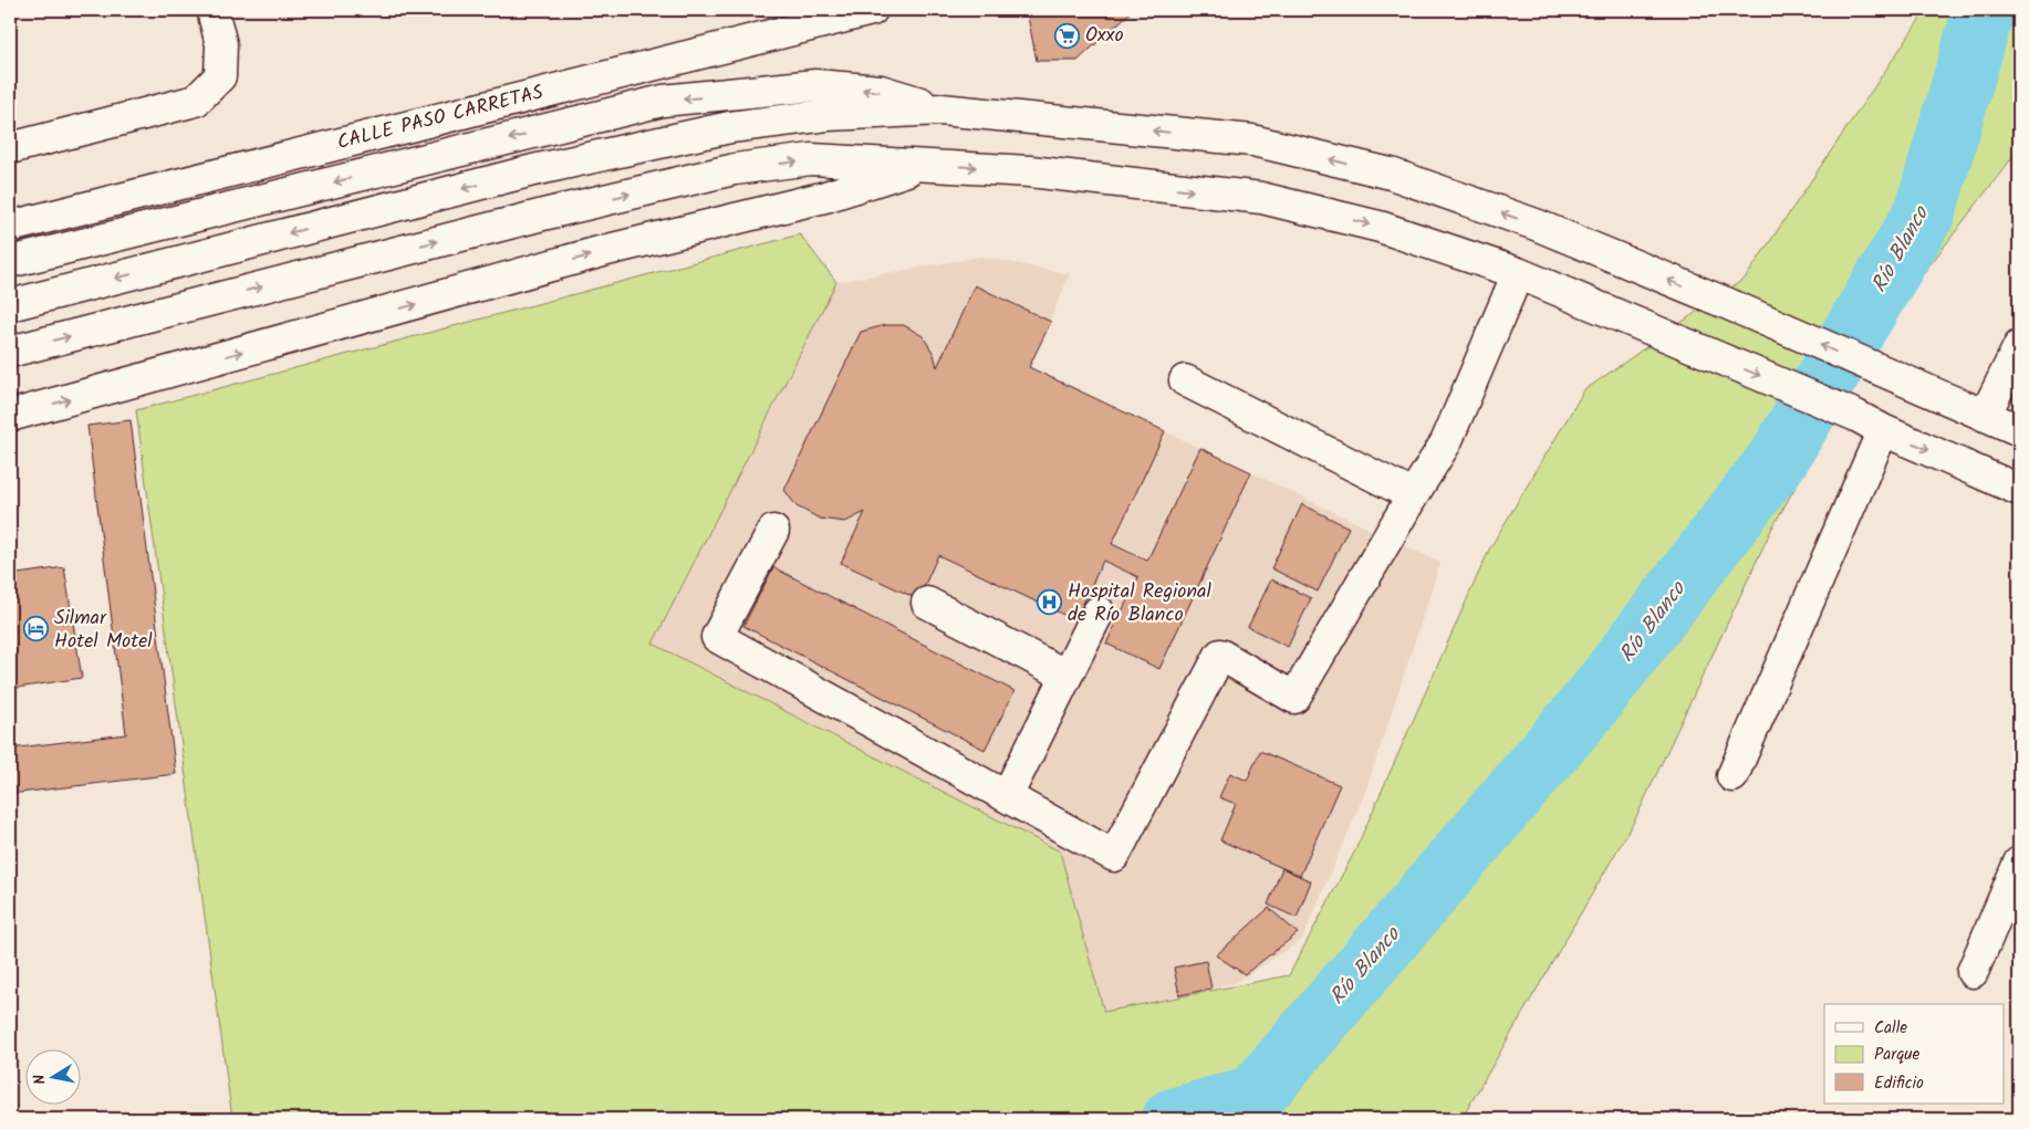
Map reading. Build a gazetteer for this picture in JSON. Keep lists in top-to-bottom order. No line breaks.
{"streets":{"street":["CALLE PASO CARRETAS"]},"water":["Río Blanco"],"places":{"supermarket":["Oxxo"],"hospital":["Hospital Regional de Río Blanco"],"hotel":["Silmar Hotel Motel"]},"legend":["Calle","Parque","Edificio"],"north":"left"}
